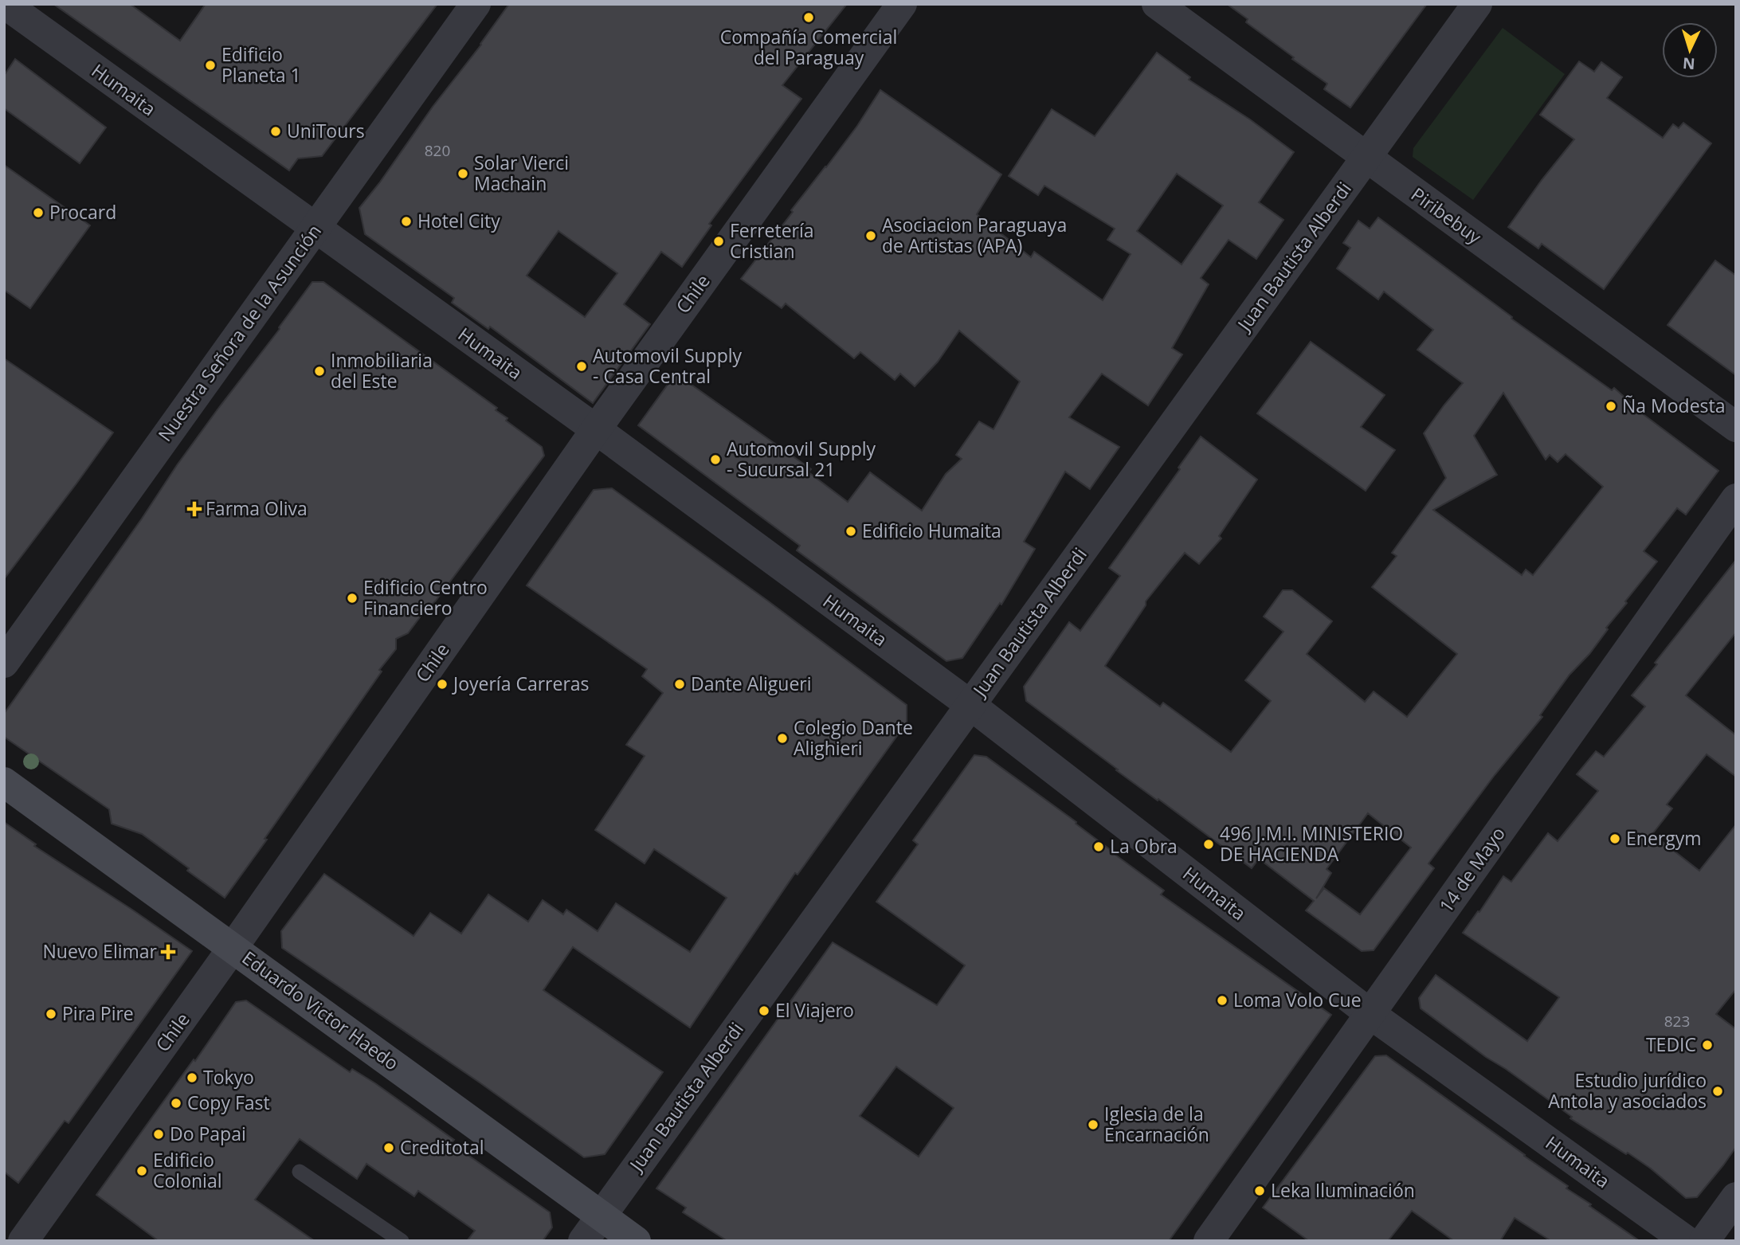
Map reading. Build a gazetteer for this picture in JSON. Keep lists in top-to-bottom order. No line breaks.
{"streets":{"street":["Humaita","Piribebuy","Juan Bautista Alberdi","Chile","Nuestra Señora de la Asunción","14 de Mayo","Eduardo Victor Haedo"]},"crossings":[["Humaita","Juan Bautista Alberdi"],["Humaita","Chile"],["Humaita","Nuestra Señora de la Asunción"],["Humaita","14 de Mayo"],["Piribebuy","Juan Bautista Alberdi"],["Juan Bautista Alberdi","Eduardo Victor Haedo"],["Chile","Eduardo Victor Haedo"]],"places":{"other":["Compañía Comercial del Paraguay","Edificio Planeta 1","UniTours","Solar Vierci Machain","Procard","Hotel City","Asociacion Paraguaya de Artistas (APA)","Ferretería Cristian","Automovil Supply - Casa Central","Inmobiliaria del Este","Ña Modesta","Automovil Supply - Sucursal 21","Edificio Humaita","Ediﬁcio Centro Financiero","Joyería Carreras","Dante Aligueri","Colegio Dante Alighieri","Energym","496 J.M.I. MINISTERIO DE HACIENDA","La Obra","Loma Volo Cue","El Viajero","Pira Pire","TEDIC","Tokyo","Estudio jurídico Antola y asociados","Copy Fast","Iglesia de la Encarnación","Do Papai","Creditotal","Edificio Colonial","Leka Iluminación"],"health":["Farma Oliva","Nuevo Elimar"]},"house_numbers":["820","823"],"north":"bottom"}
